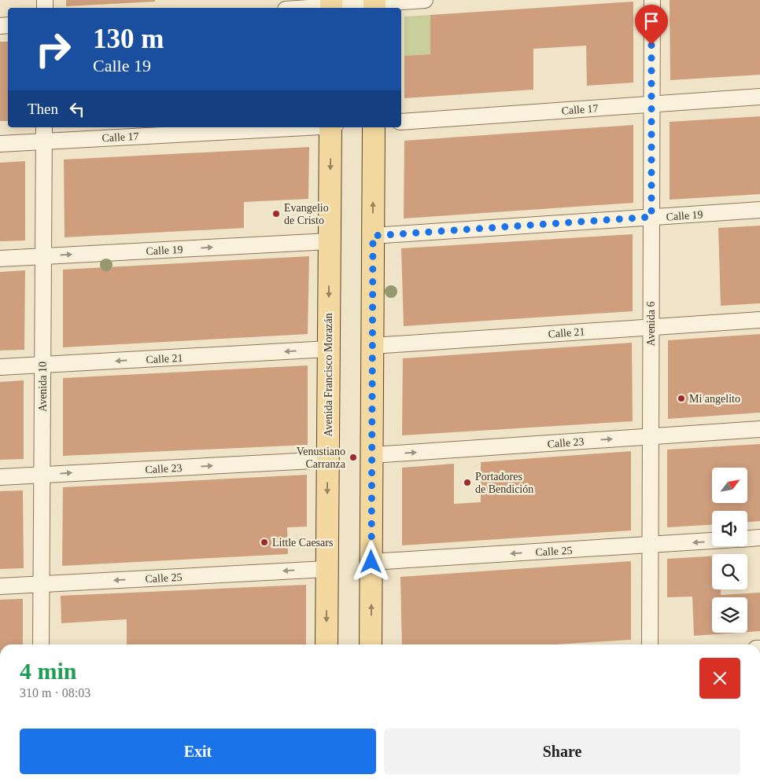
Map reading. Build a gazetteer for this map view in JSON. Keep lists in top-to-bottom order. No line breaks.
{"streets":{"main road":["Avenida Francisco Morazán"],"street":["Calle 17","Calle 19","Avenida 6","Calle 21","Avenida 10","Calle 23","Calle 25"]},"crossings":[["Calle 17","Avenida 6"],["Calle 17","Avenida 10"],["Calle 19","Avenida 6"],["Calle 19","Avenida Francisco Morazán"],["Calle 19","Avenida 10"],["Avenida 6","Calle 21"],["Avenida 6","Calle 23"],["Avenida 6","Calle 25"],["Calle 21","Avenida Francisco Morazán"],["Calle 21","Avenida 10"],["Avenida Francisco Morazán","Calle 23"],["Avenida Francisco Morazán","Calle 25"],["Avenida 10","Calle 23"],["Avenida 10","Calle 25"]],"one_way":["Calle 19","Calle 21","Calle 23","Calle 25"],"places":["Evangelio de Cristo","Mi angelito","Venustiano Carranza","Portadores de Bendición","Little Caesars"],"north":"top right","page":{"turn":["130 m","Calle 19"],"then":"Then","heading":["4 min","310 m · 08:03"],"buttons":["Exit","Share"]}}
